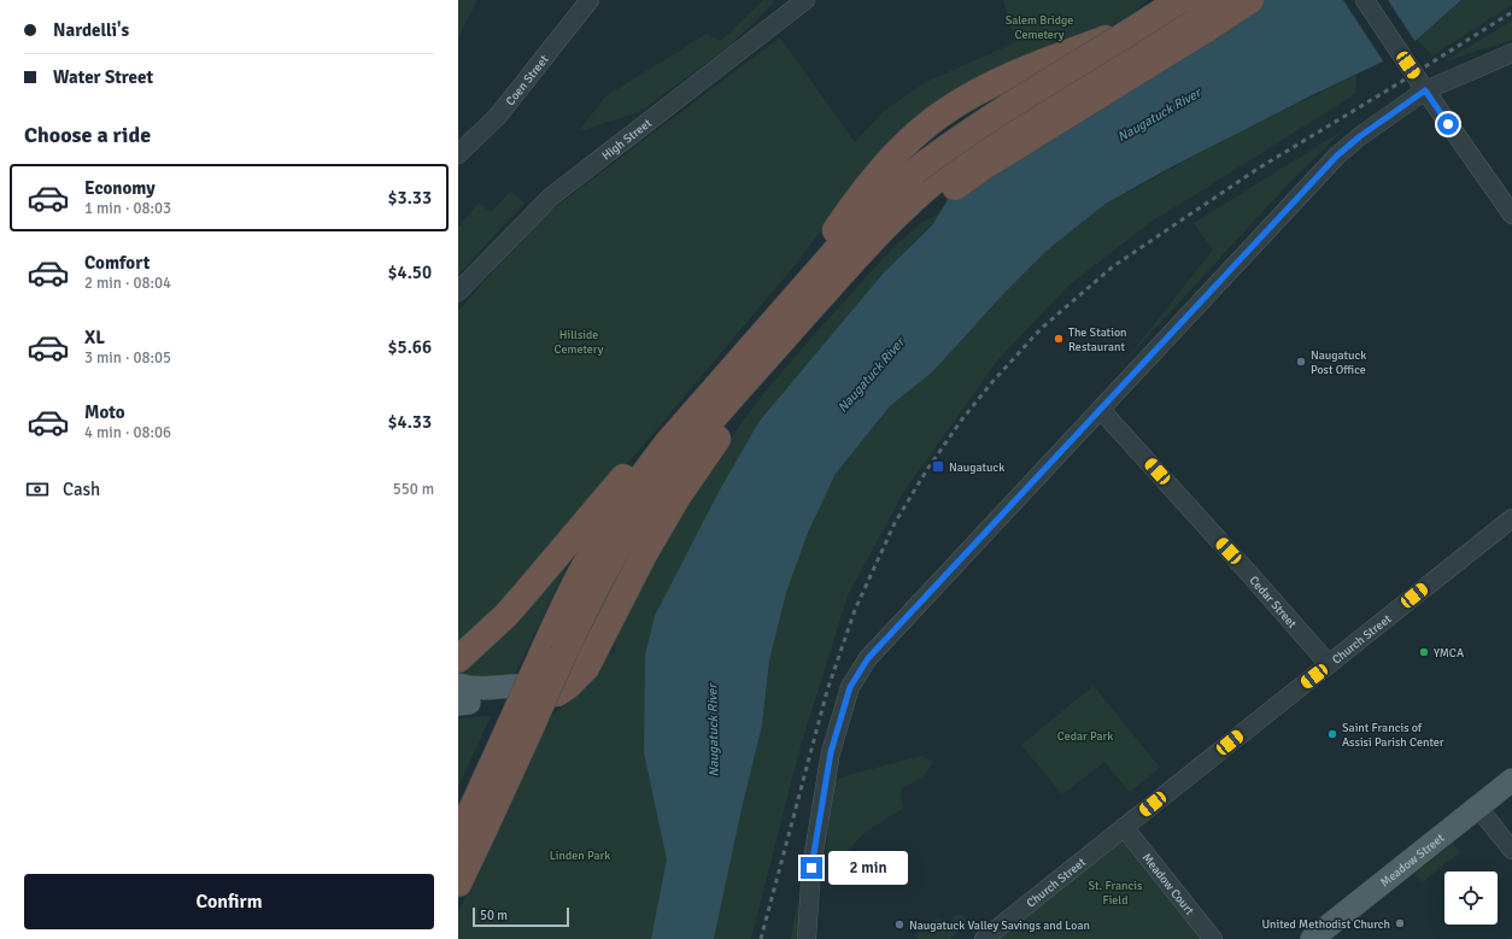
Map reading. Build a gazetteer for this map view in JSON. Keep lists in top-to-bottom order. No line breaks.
{"streets":{"main road":["Meadow Street"],"street":["Coen Street","High Street","Cedar Street","Church Street","Meadow Court"]},"crossings":[["Cedar Street","Church Street"],["Church Street","Meadow Court"]],"water":["Naugatuck River"],"parks":["Salem Bridge Cemetery","Hillside Cemetery","Cedar Park","Linden Park","St. Francis Field"],"places":{"other":["The Station Restaurant","Naugatuck Post Office","YMCA","Saint Francis of Assisi Parish Center","United Methodist Church","Naugatuck Valley Savings and Loan"],"transit":["Naugatuck"]},"scale_bar":"50 m","page":{"banner":["Nardelli's","Water Street"],"heading":"Choose a ride","list":[{"name":"Economy","note":"1 min · 08:03","value":"$3.33"},{"name":"Comfort","note":"2 min · 08:04","value":"$4.50"},{"name":"XL","note":"3 min · 08:05","value":"$5.66"},{"name":"Moto","note":"4 min · 08:06","value":"$4.33"}],"pay":["Cash","550 m"],"bubble":"2 min","buttons":"Confirm","scale":"50 m"}}
